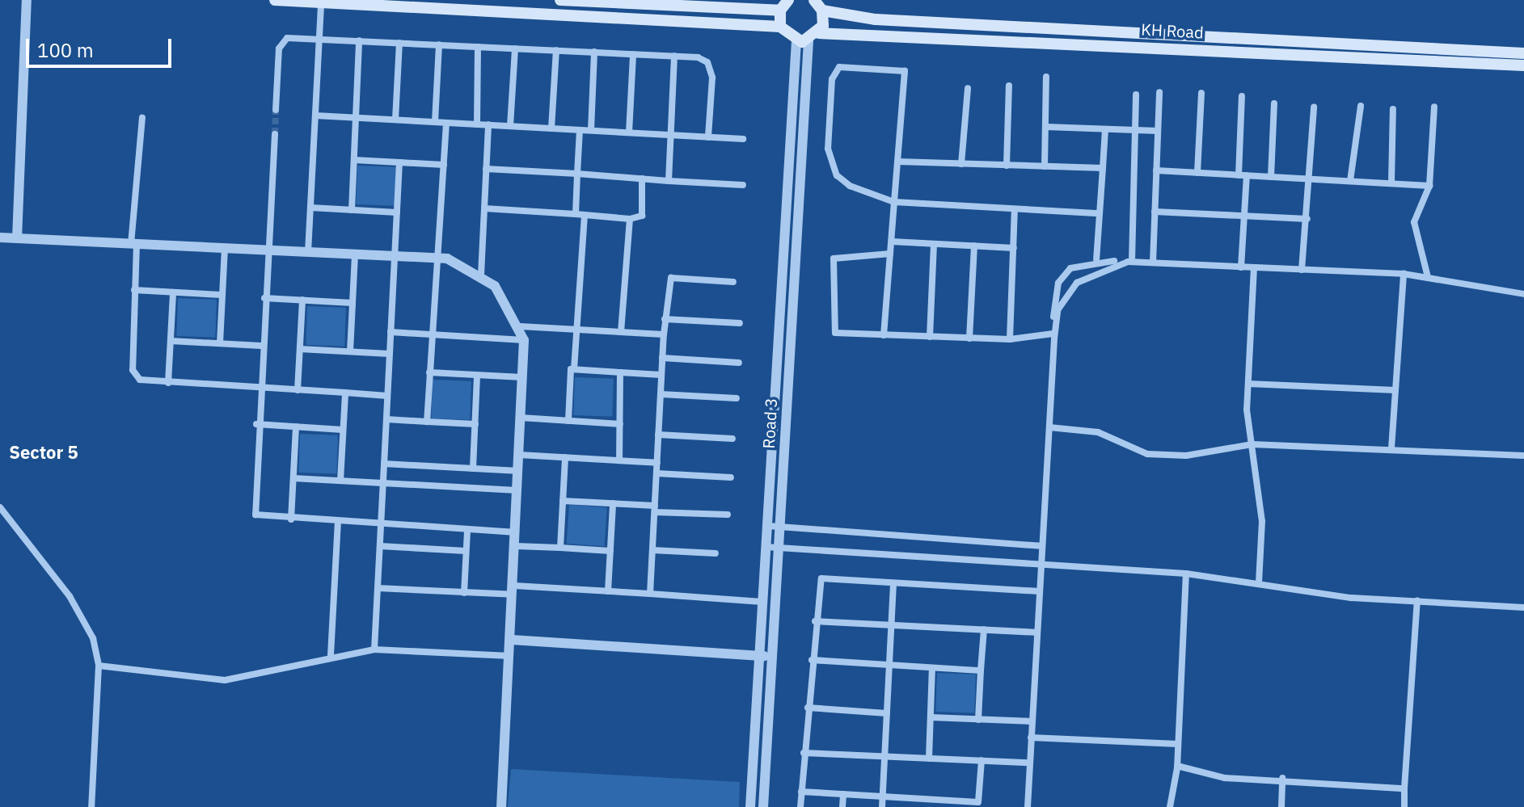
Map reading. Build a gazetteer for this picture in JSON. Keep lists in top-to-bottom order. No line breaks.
{"streets":{"main road":["KH Road"],"street":["Road 3"]},"districts":["Sector 5"],"scale_bar":"100 m"}
